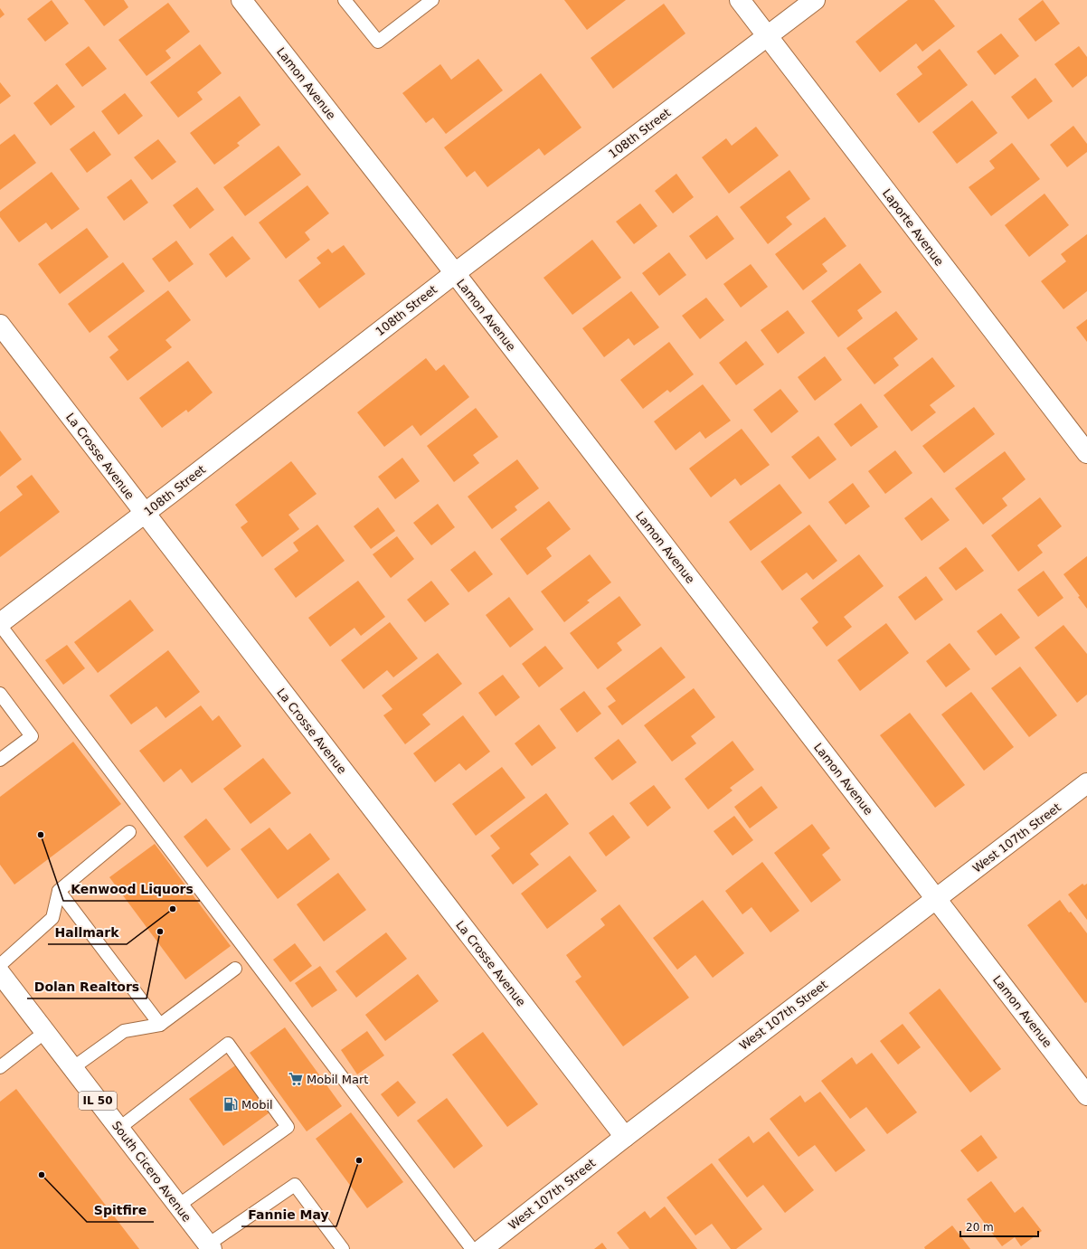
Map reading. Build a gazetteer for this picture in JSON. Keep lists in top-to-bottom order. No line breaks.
{"streets":{"street":["Lamon Avenue","108th Street","Laporte Avenue","La Crosse Avenue","West 107th Street","IL 50","South Cicero Avenue"]},"crossings":[["Lamon Avenue","108th Street"],["Lamon Avenue","West 107th Street"],["108th Street","Laporte Avenue"],["108th Street","La Crosse Avenue"],["La Crosse Avenue","West 107th Street"]],"places":{"other":["Kenwood Liquors","Hallmark","Dolan Realtors","Fannie May","Spitfire"],"supermarket":["Mobil Mart"],"fuel station":["Mobil"]},"scale_bar":"20 m"}
